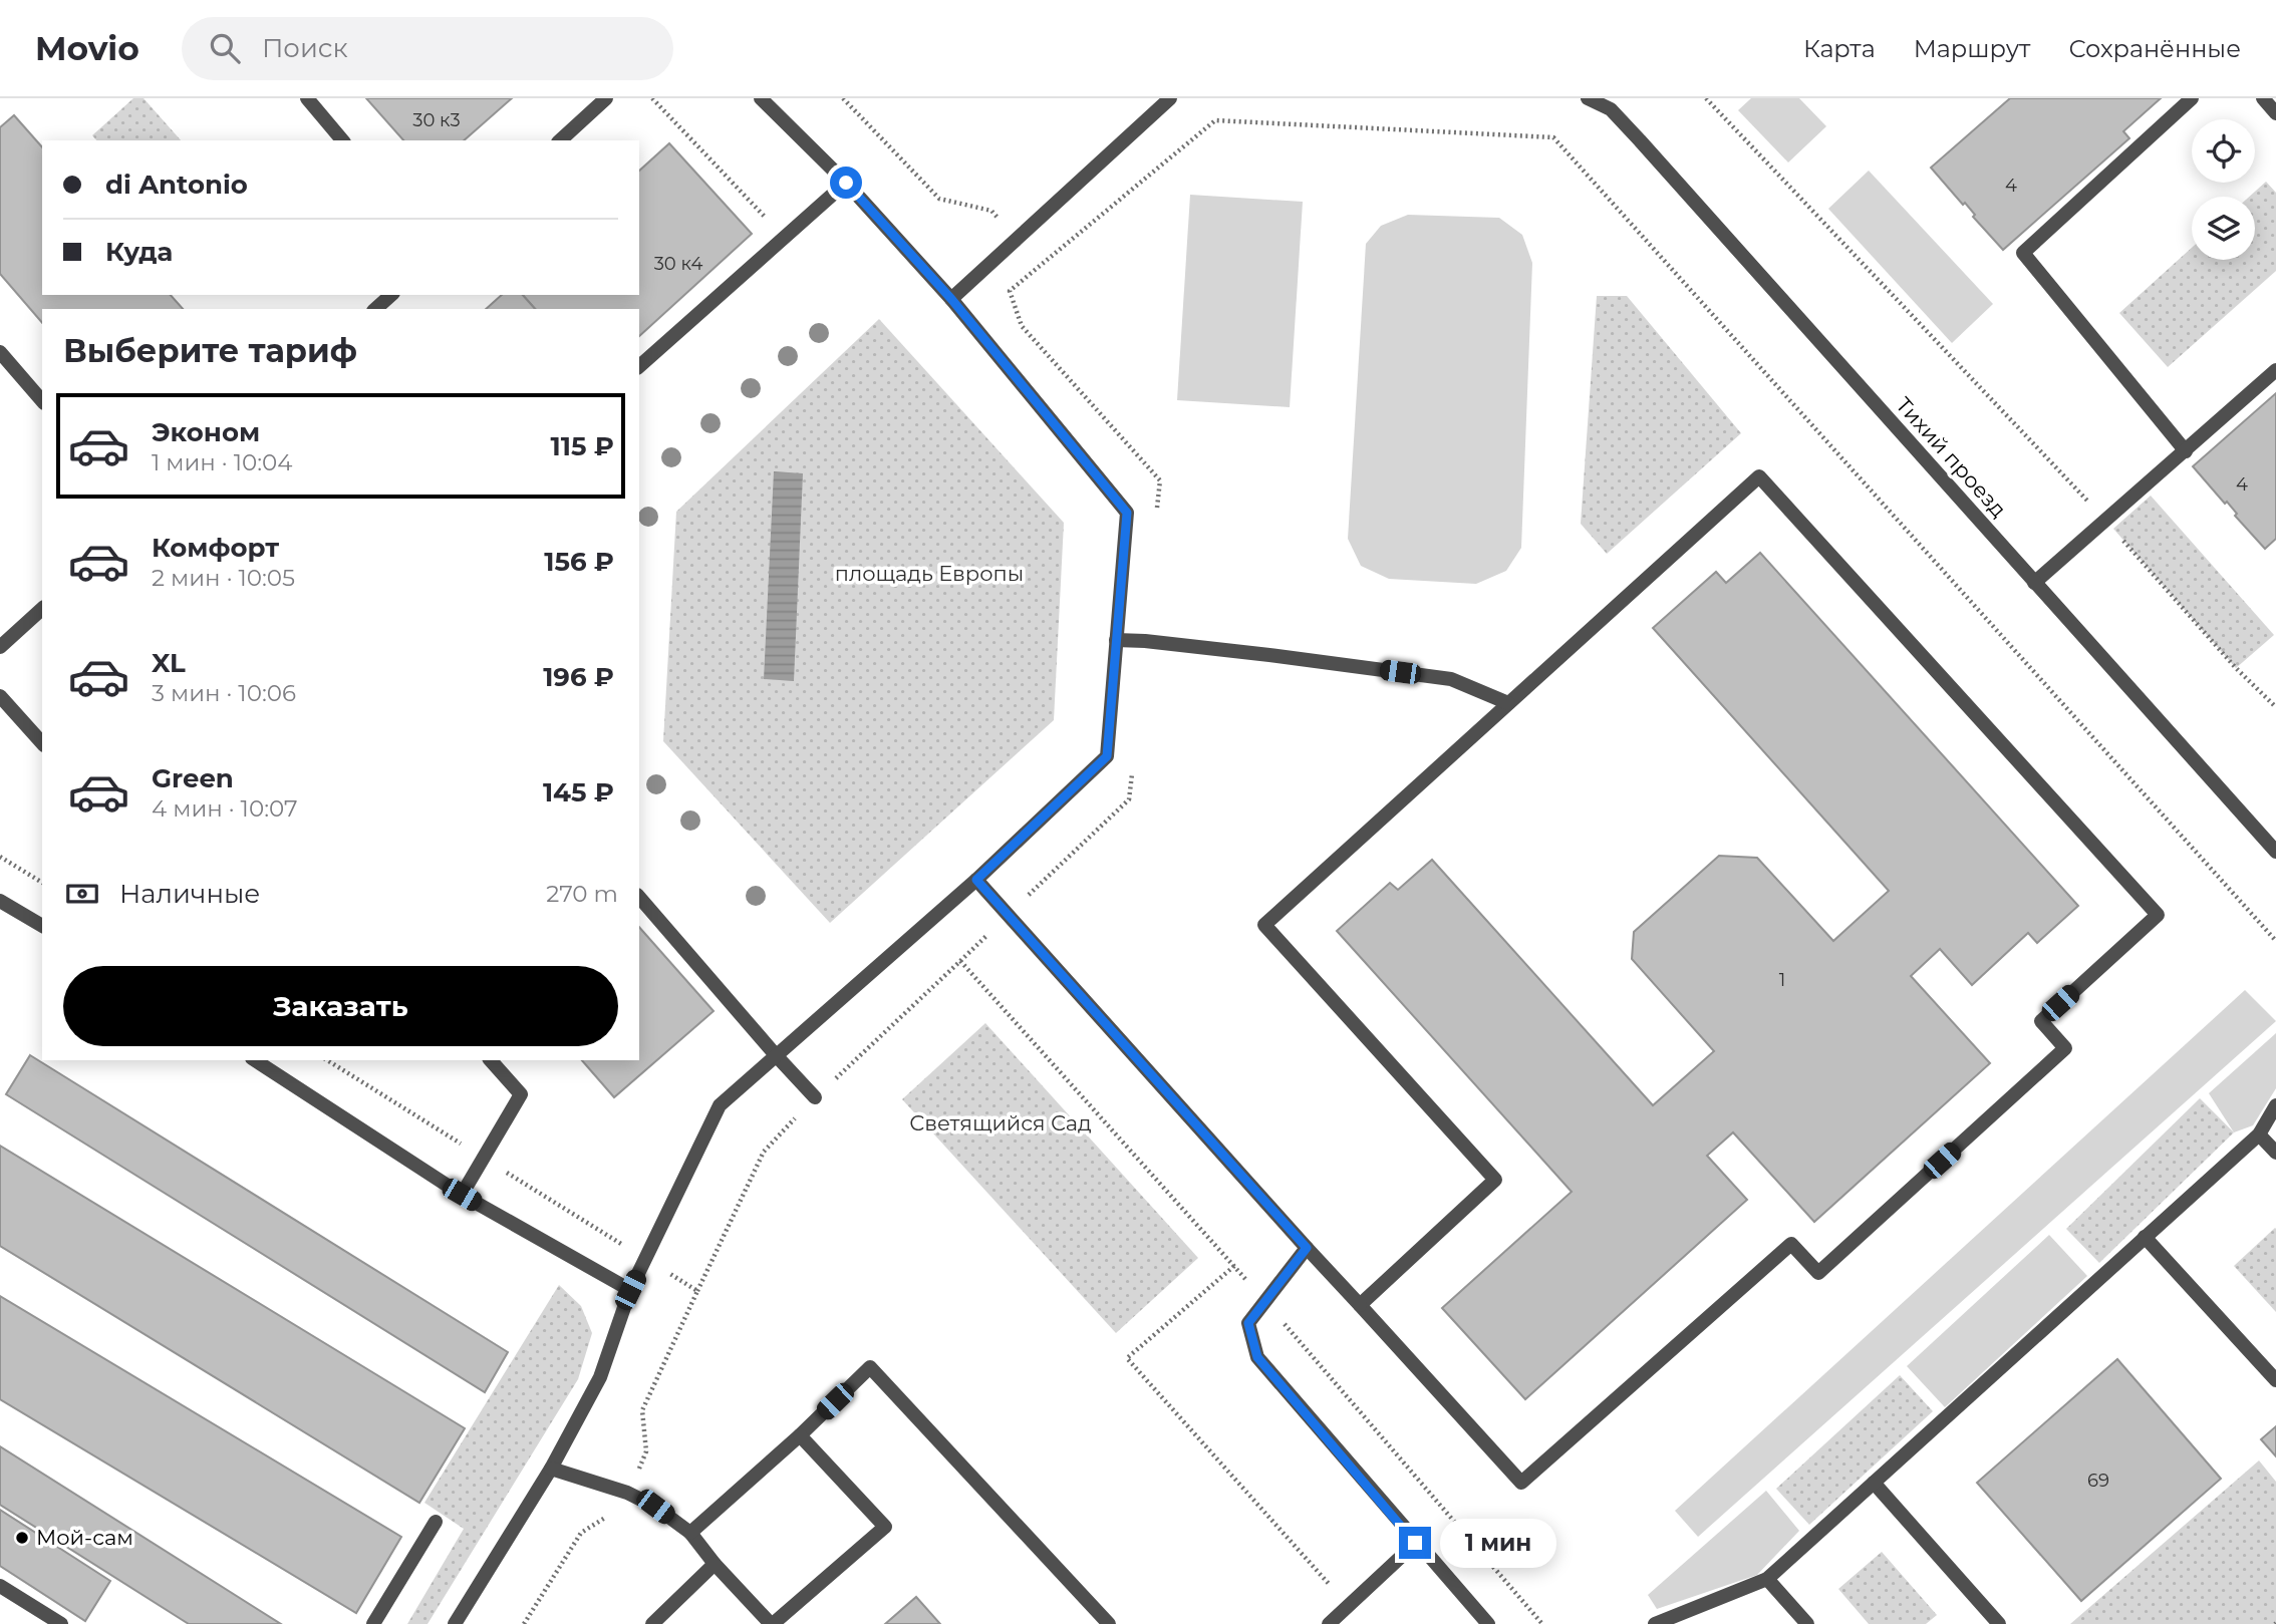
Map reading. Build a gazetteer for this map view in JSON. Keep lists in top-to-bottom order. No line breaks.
{"streets":{"street":["Тихий проезд"]},"parks":["площадь Европы","Светящийся Сад"],"places":["Мой-сам"],"house_numbers":["30 к3","4","30 к4","4","1","69"],"page":{"header":"Movio","search":"Поиск","nav":["Карта","Маршрут","Сохранённые"],"banner":["di Antonio","Куда"],"heading":"Выберите тариф","list":[{"name":"Эконом","note":"1 мин · 10:04","value":"115 ₽"},{"name":"Комфорт","note":"2 мин · 10:05","value":"156 ₽"},{"name":"XL","note":"3 мин · 10:06","value":"196 ₽"},{"name":"Green","note":"4 мин · 10:07","value":"145 ₽"}],"pay":["Наличные","270 m"],"buttons":"Заказать","bubble":"1 мин"}}
